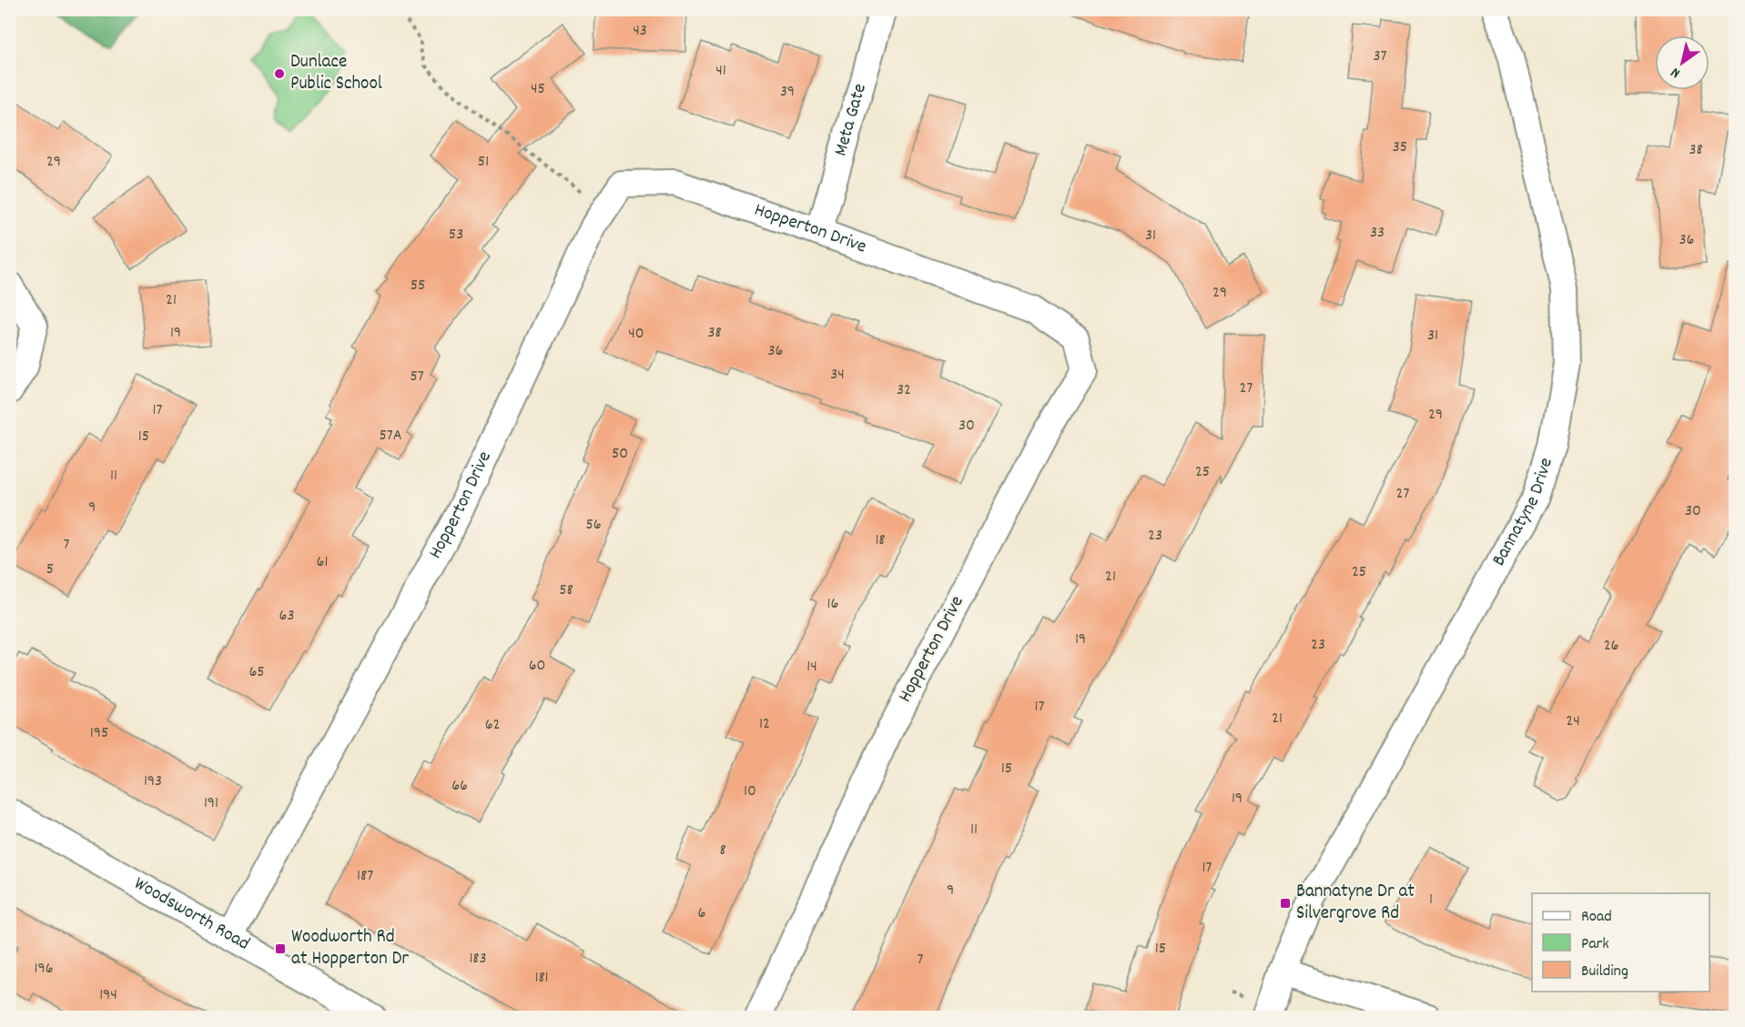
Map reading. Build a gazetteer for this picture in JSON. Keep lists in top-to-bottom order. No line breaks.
{"streets":{"street":["Meta Gate","Hopperton Drive","Bannatyne Drive","Woodsworth Road"]},"crossings":[["Meta Gate","Hopperton Drive"],["Hopperton Drive","Woodsworth Road"]],"places":{"other":["Dunlace Public School"],"transit":["Bannatyne Dr at Silvergrove Rd","Woodworth Rd at Hopperton Dr"]},"house_numbers":["43","37","41","45","39","35","38","29","51","33","53","31","36","55","29","21","19","38","40","31","36","34","57","27","32","17","29","30","57A","15","50","25","11","27","9","30","56","23","18","7","61","5","25","21","58","16","63","19","23","26","60","14","65","17","21","24","12","62","195","15","193","66","10","19","191","11","8","17","187","9","1","6","15","183","7","196","181","194"],"legend":["Road","Park","Building"],"north":"bottom left"}
